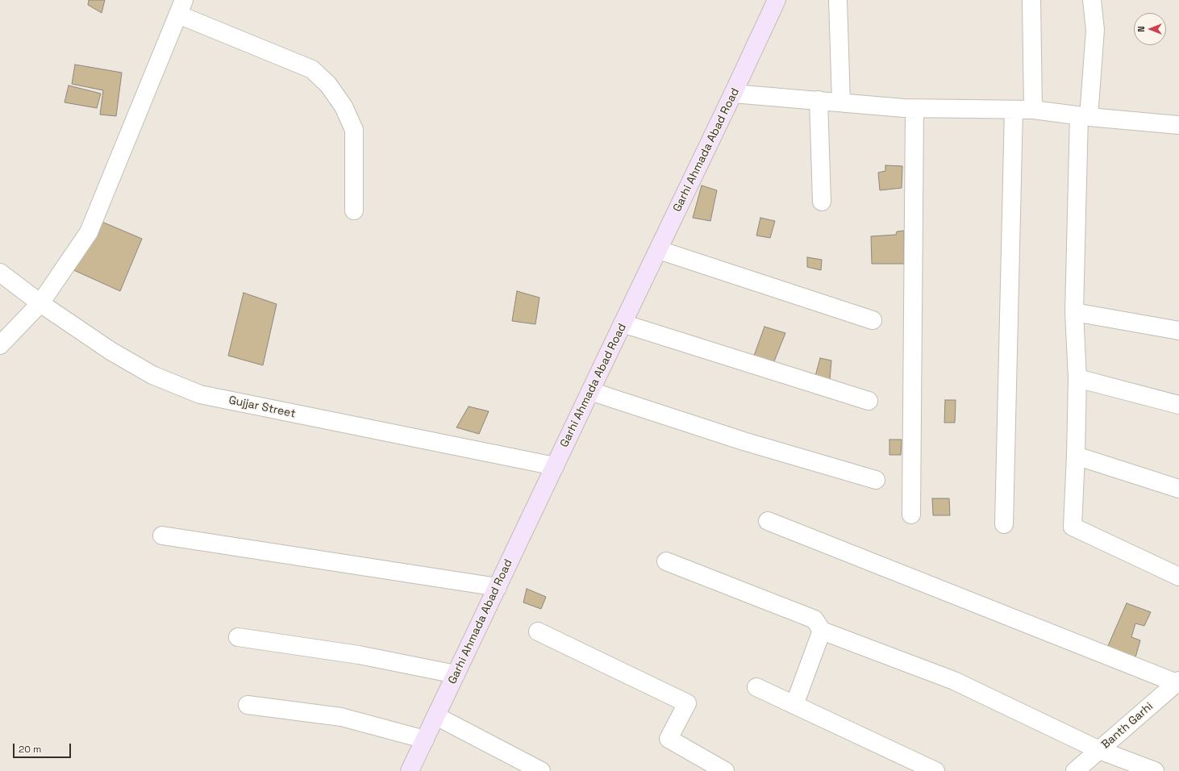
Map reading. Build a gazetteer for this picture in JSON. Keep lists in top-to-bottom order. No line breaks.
{"streets":{"street":["Garhi Ahmada Abad Road","Gujjar Street","Banth Garhi"]},"crossings":[["Garhi Ahmada Abad Road","Gujjar Street"]],"scale_bar":"20 m","north":"left"}
